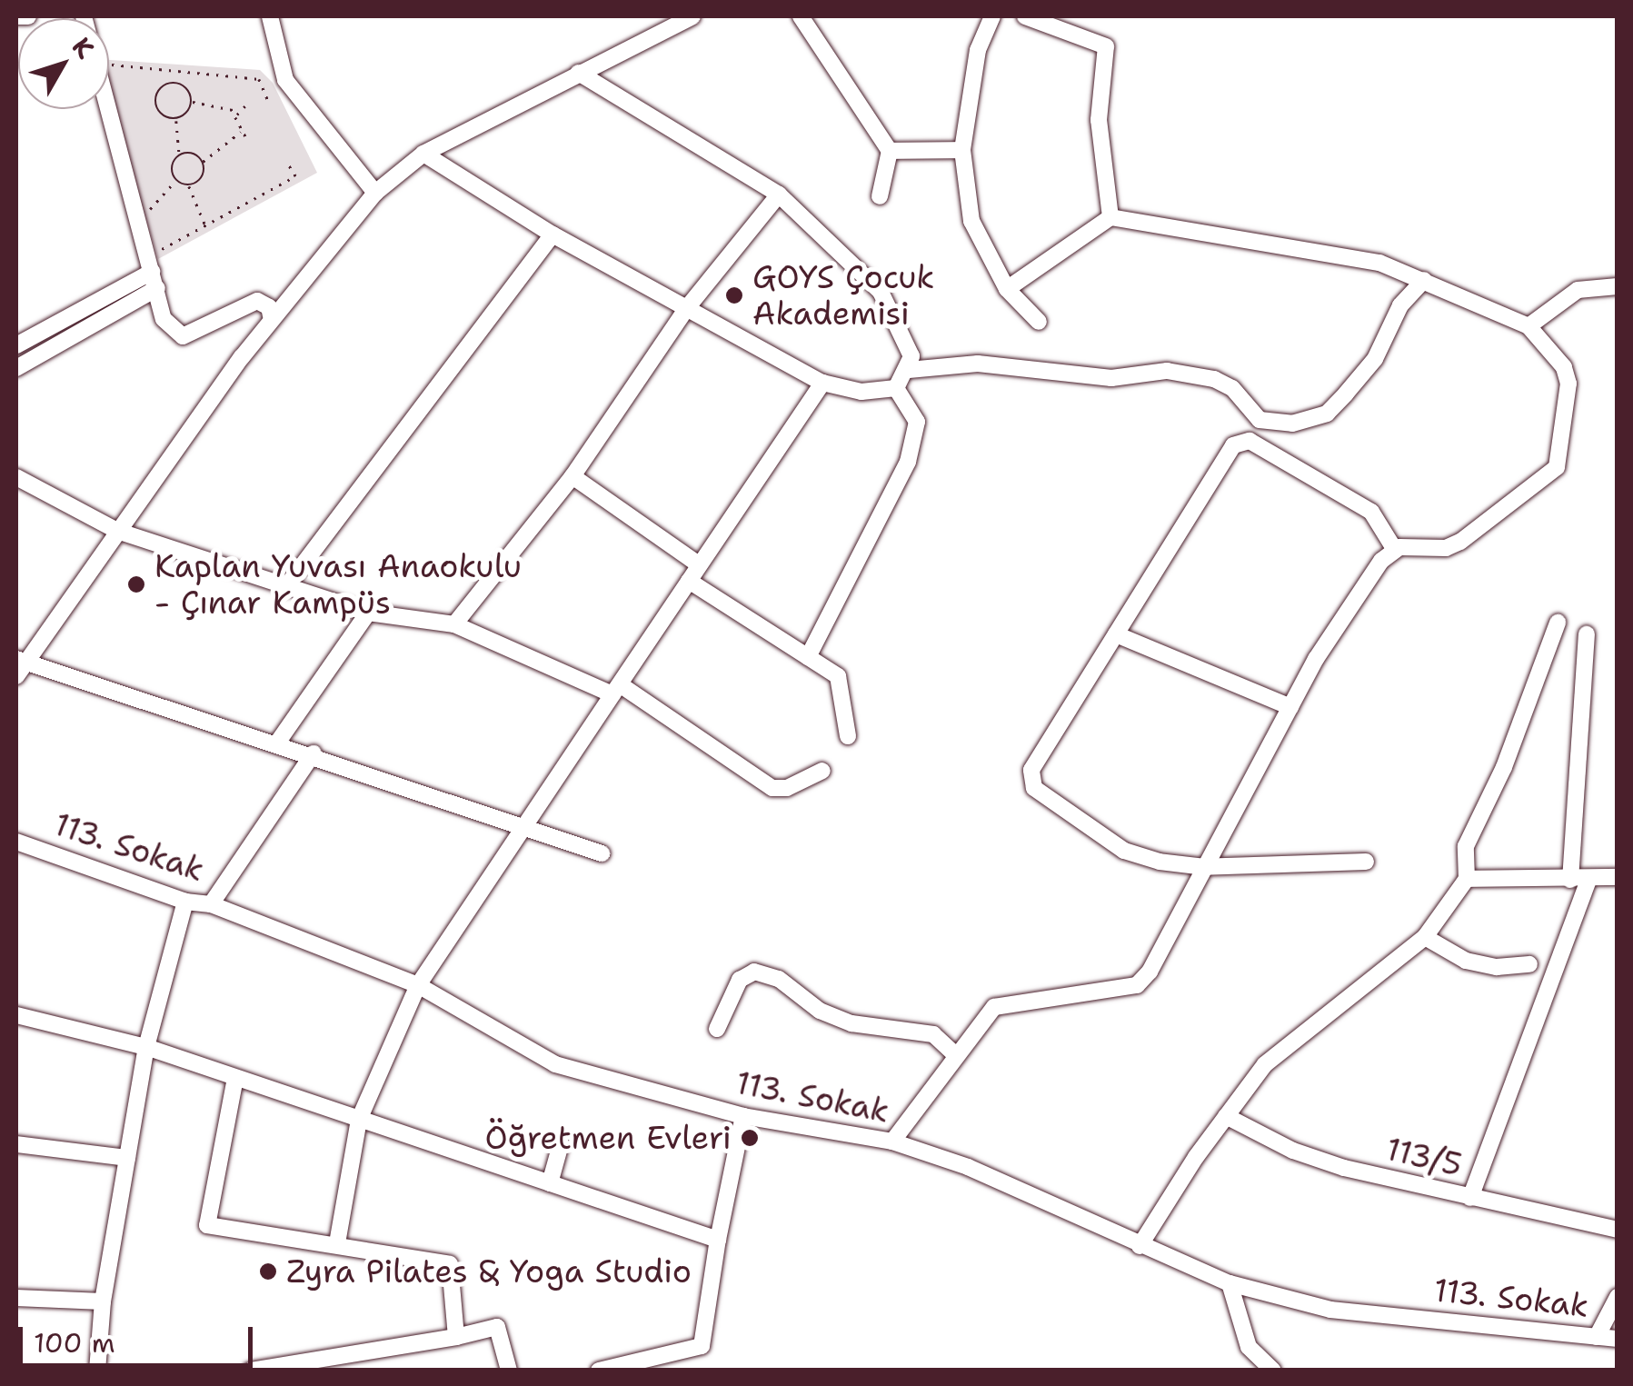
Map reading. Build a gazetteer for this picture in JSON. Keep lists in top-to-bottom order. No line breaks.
{"streets":{"street":["113. Sokak","113/5"]},"places":["GOYS Çocuk Akademisi","Kaplan Yuvası Anaokulu - Çınar Kampüs","Öğretmen Evleri","Zyra Pilates & Yoga Studio"],"scale_bar":"100 m","north":"top right"}
